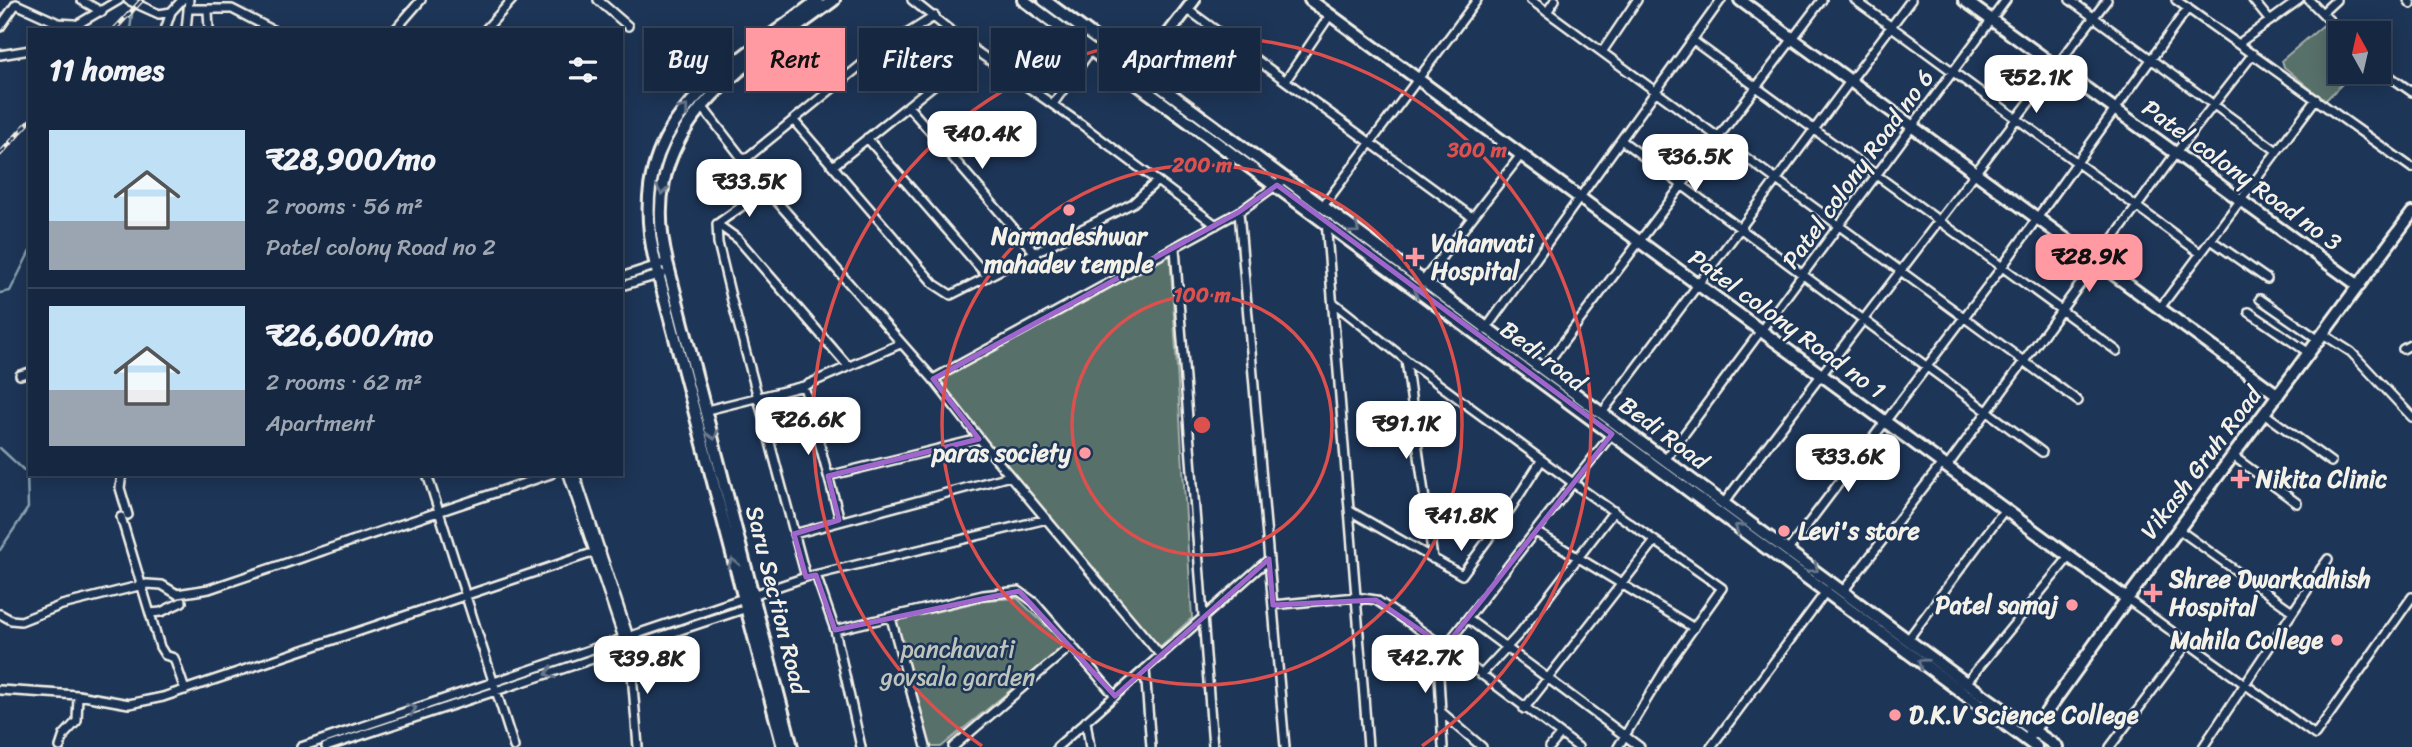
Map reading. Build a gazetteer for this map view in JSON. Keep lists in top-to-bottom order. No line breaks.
{"streets":{"street":["Patel colony Road no 6","Patel colony Road no 3","Patel colony Road no 1","Bedi road","Bedi Road","Vikash Gruh Road","Saru Section Road"]},"crossings":[["Patel colony Road no 6","Patel colony Road no 3"],["Patel colony Road no 6","Patel colony Road no 1"],["Patel colony Road no 6","Bedi Road"],["Patel colony Road no 3","Vikash Gruh Road"],["Patel colony Road no 1","Vikash Gruh Road"],["Bedi road","Bedi Road"],["Bedi road","Vikash Gruh Road"],["Bedi Road","Vikash Gruh Road"]],"parks":["panchavati govsala garden"],"places":{"other":["Narmadeshwar mahadev temple","paras society","Levi's store","Patel samaj","Mahila College","D.K.V Science College"],"health":["Vahanvati Hospital","Nikita Clinic","Shree Dwarkadhish Hospital"]},"north":"top","page":{"chip":["Buy","Rent","Filters","New","Apartment"],"heading":"11 homes","price":["₹52.1K","₹40.4K","₹36.5K","₹33.5K","₹28.9K","₹26.6K","₹91.1K","₹33.6K","₹41.8K","₹42.7K","₹39.8K"],"list":[{"name":"₹28,900/mo","note":"2 rooms · 56 m² · Patel colony Road no 2"},{"name":"₹26,600/mo","note":"2 rooms · 62 m² · Apartment"}]},"rings":["300 m","200 m","100 m"]}
